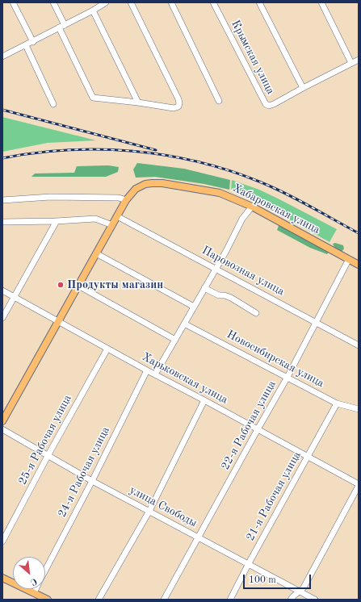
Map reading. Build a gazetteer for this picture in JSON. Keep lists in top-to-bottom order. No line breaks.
{"streets":{"main road":["Хабаровская улица"],"street":["Крымская улица","Паровозная улица","Новосибирская улица","Харьковская улица","22-я Рабочая улица","25-я Рабочая улица","24-я Рабочая улица","21-я Рабочая улица","улица Свободы"]},"crossings":[["Хабаровская улица","22-я Рабочая улица"],["Паровозная улица","22-я Рабочая улица"],["Новосибирская улица","22-я Рабочая улица"],["Новосибирская улица","21-я Рабочая улица"],["Харьковская улица","22-я Рабочая улица"],["Харьковская улица","25-я Рабочая улица"],["Харьковская улица","24-я Рабочая улица"],["Харьковская улица","21-я Рабочая улица"],["22-я Рабочая улица","улица Свободы"],["25-я Рабочая улица","улица Свободы"],["24-я Рабочая улица","улица Свободы"],["21-я Рабочая улица","улица Свободы"]],"places":["Продукты магазин"],"scale_bar":"100 m","north":"bottom right"}
